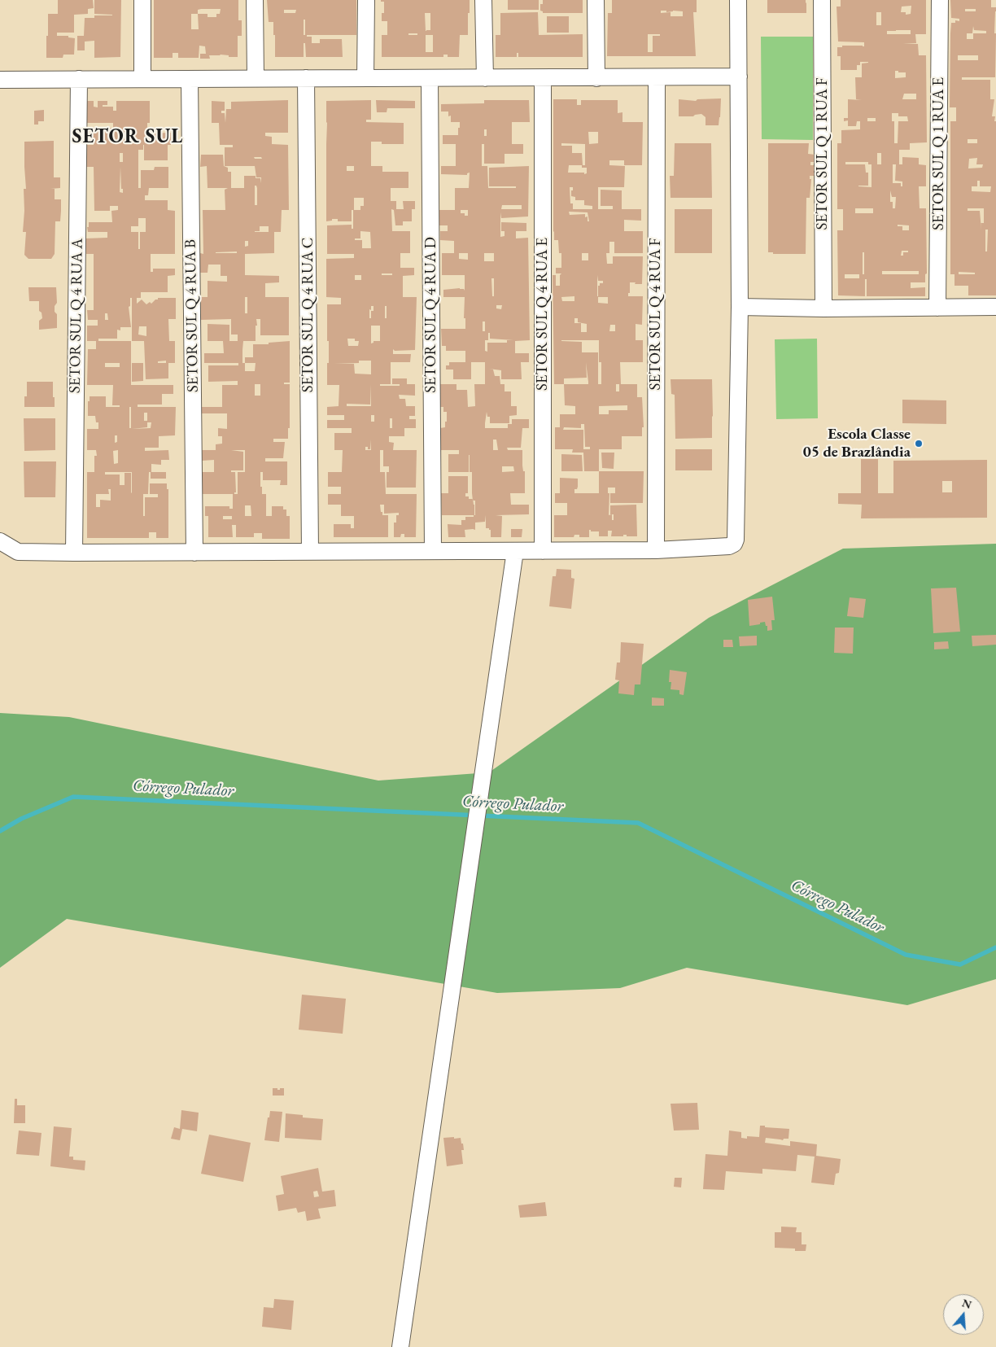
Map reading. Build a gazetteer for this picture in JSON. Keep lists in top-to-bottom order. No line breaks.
{"streets":{"street":["SETOR SUL Q 1 RUA F","SETOR SUL Q 1 RUA E","SETOR SUL Q 4 RUA E","SETOR SUL Q 4 RUA F","SETOR SUL Q 4 RUA C","SETOR SUL Q 4 RUA D","SETOR SUL Q 4 RUA A","SETOR SUL Q 4 RUA B"]},"districts":["SETOR SUL"],"water":["Córrego Pulador"],"places":["Escola Classe 05 de Brazlândia"],"north":"top"}
